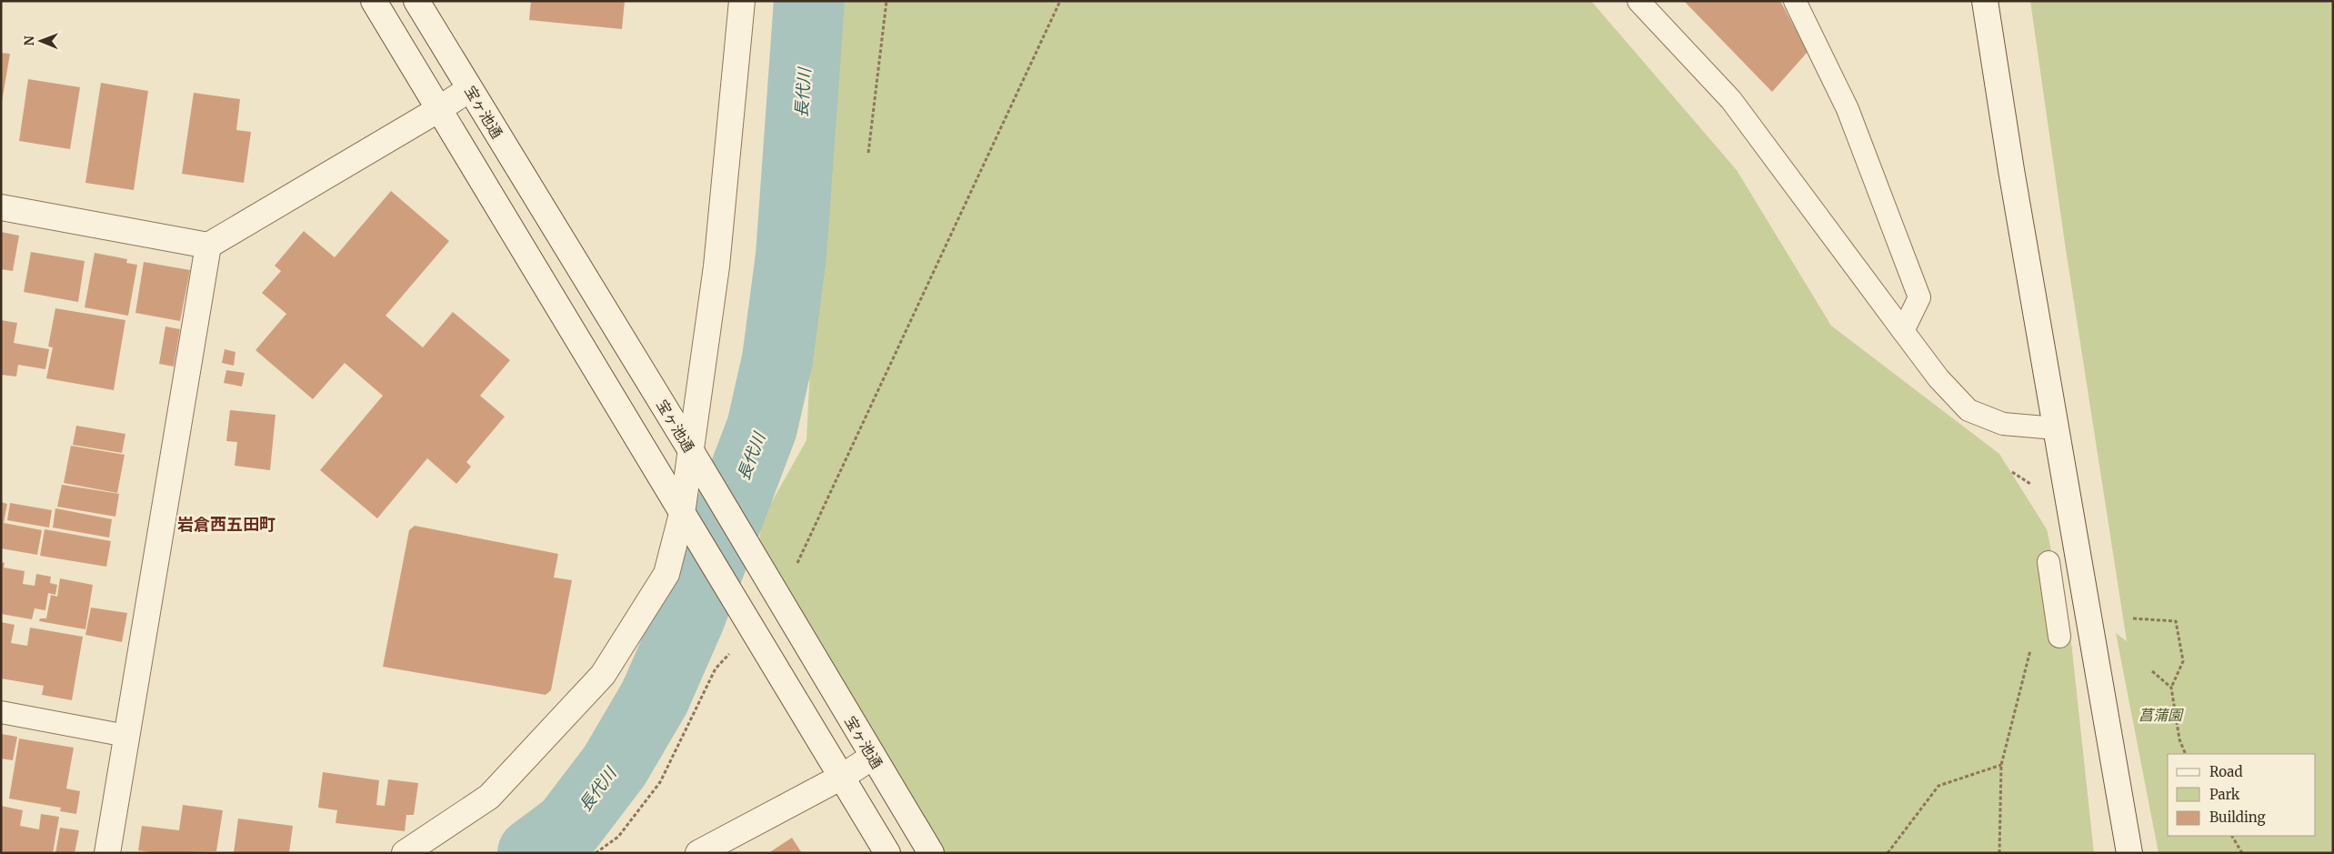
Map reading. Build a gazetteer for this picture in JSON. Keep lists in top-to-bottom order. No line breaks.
{"streets":{"street":["宝ヶ池通"]},"districts":["岩倉西五田町"],"water":["長代川"],"parks":["菖蒲園"],"legend":["Road","Park","Building"],"north":"left"}
